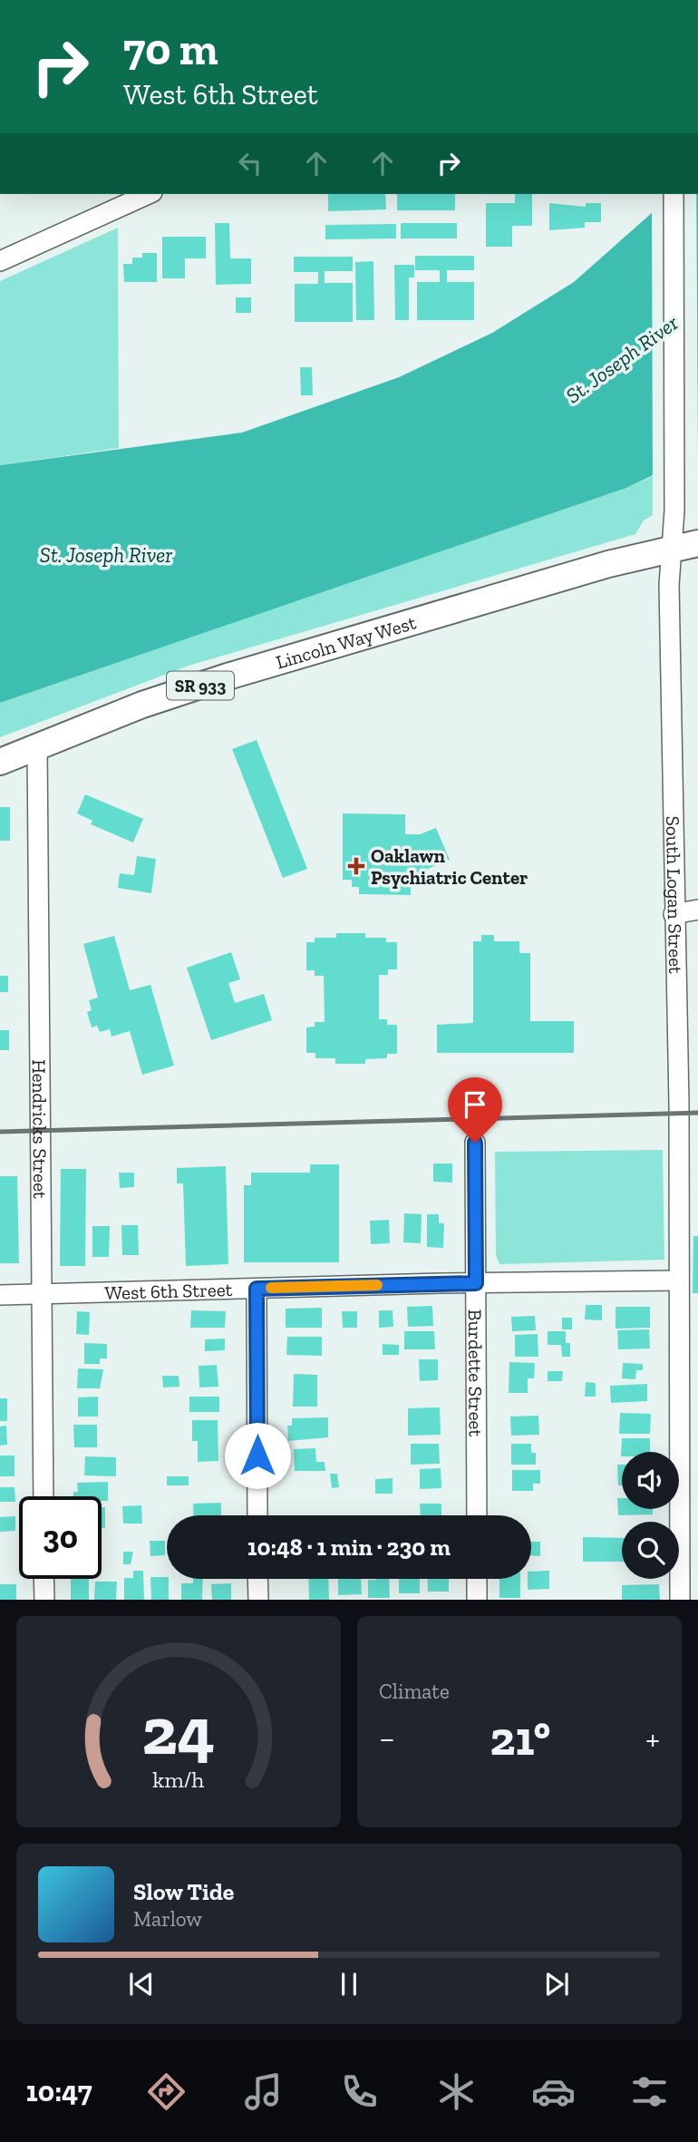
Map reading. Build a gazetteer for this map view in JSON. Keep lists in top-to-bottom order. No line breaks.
{"streets":{"main road":["Lincoln Way West","SR 933"],"street":["South Logan Street","Hendricks Street","West 6th Street","Burdette Street"]},"crossings":[["Lincoln Way West","South Logan Street"],["Lincoln Way West","Hendricks Street"],["South Logan Street","West 6th Street"],["Hendricks Street","West 6th Street"],["West 6th Street","Burdette Street"]],"water":["St. Joseph River"],"places":{"health":["Oaklawn Psychiatric Center"]},"page":{"turn":["70 m","West 6th Street"],"limit":"30","trip":"10:48 · 1 min · 230 m","tile":"Climate","heat":["−","21°","+"],"song":["Slow Tide","Marlow"],"tabs":"10:47","gauge":["24","km/h"]}}
